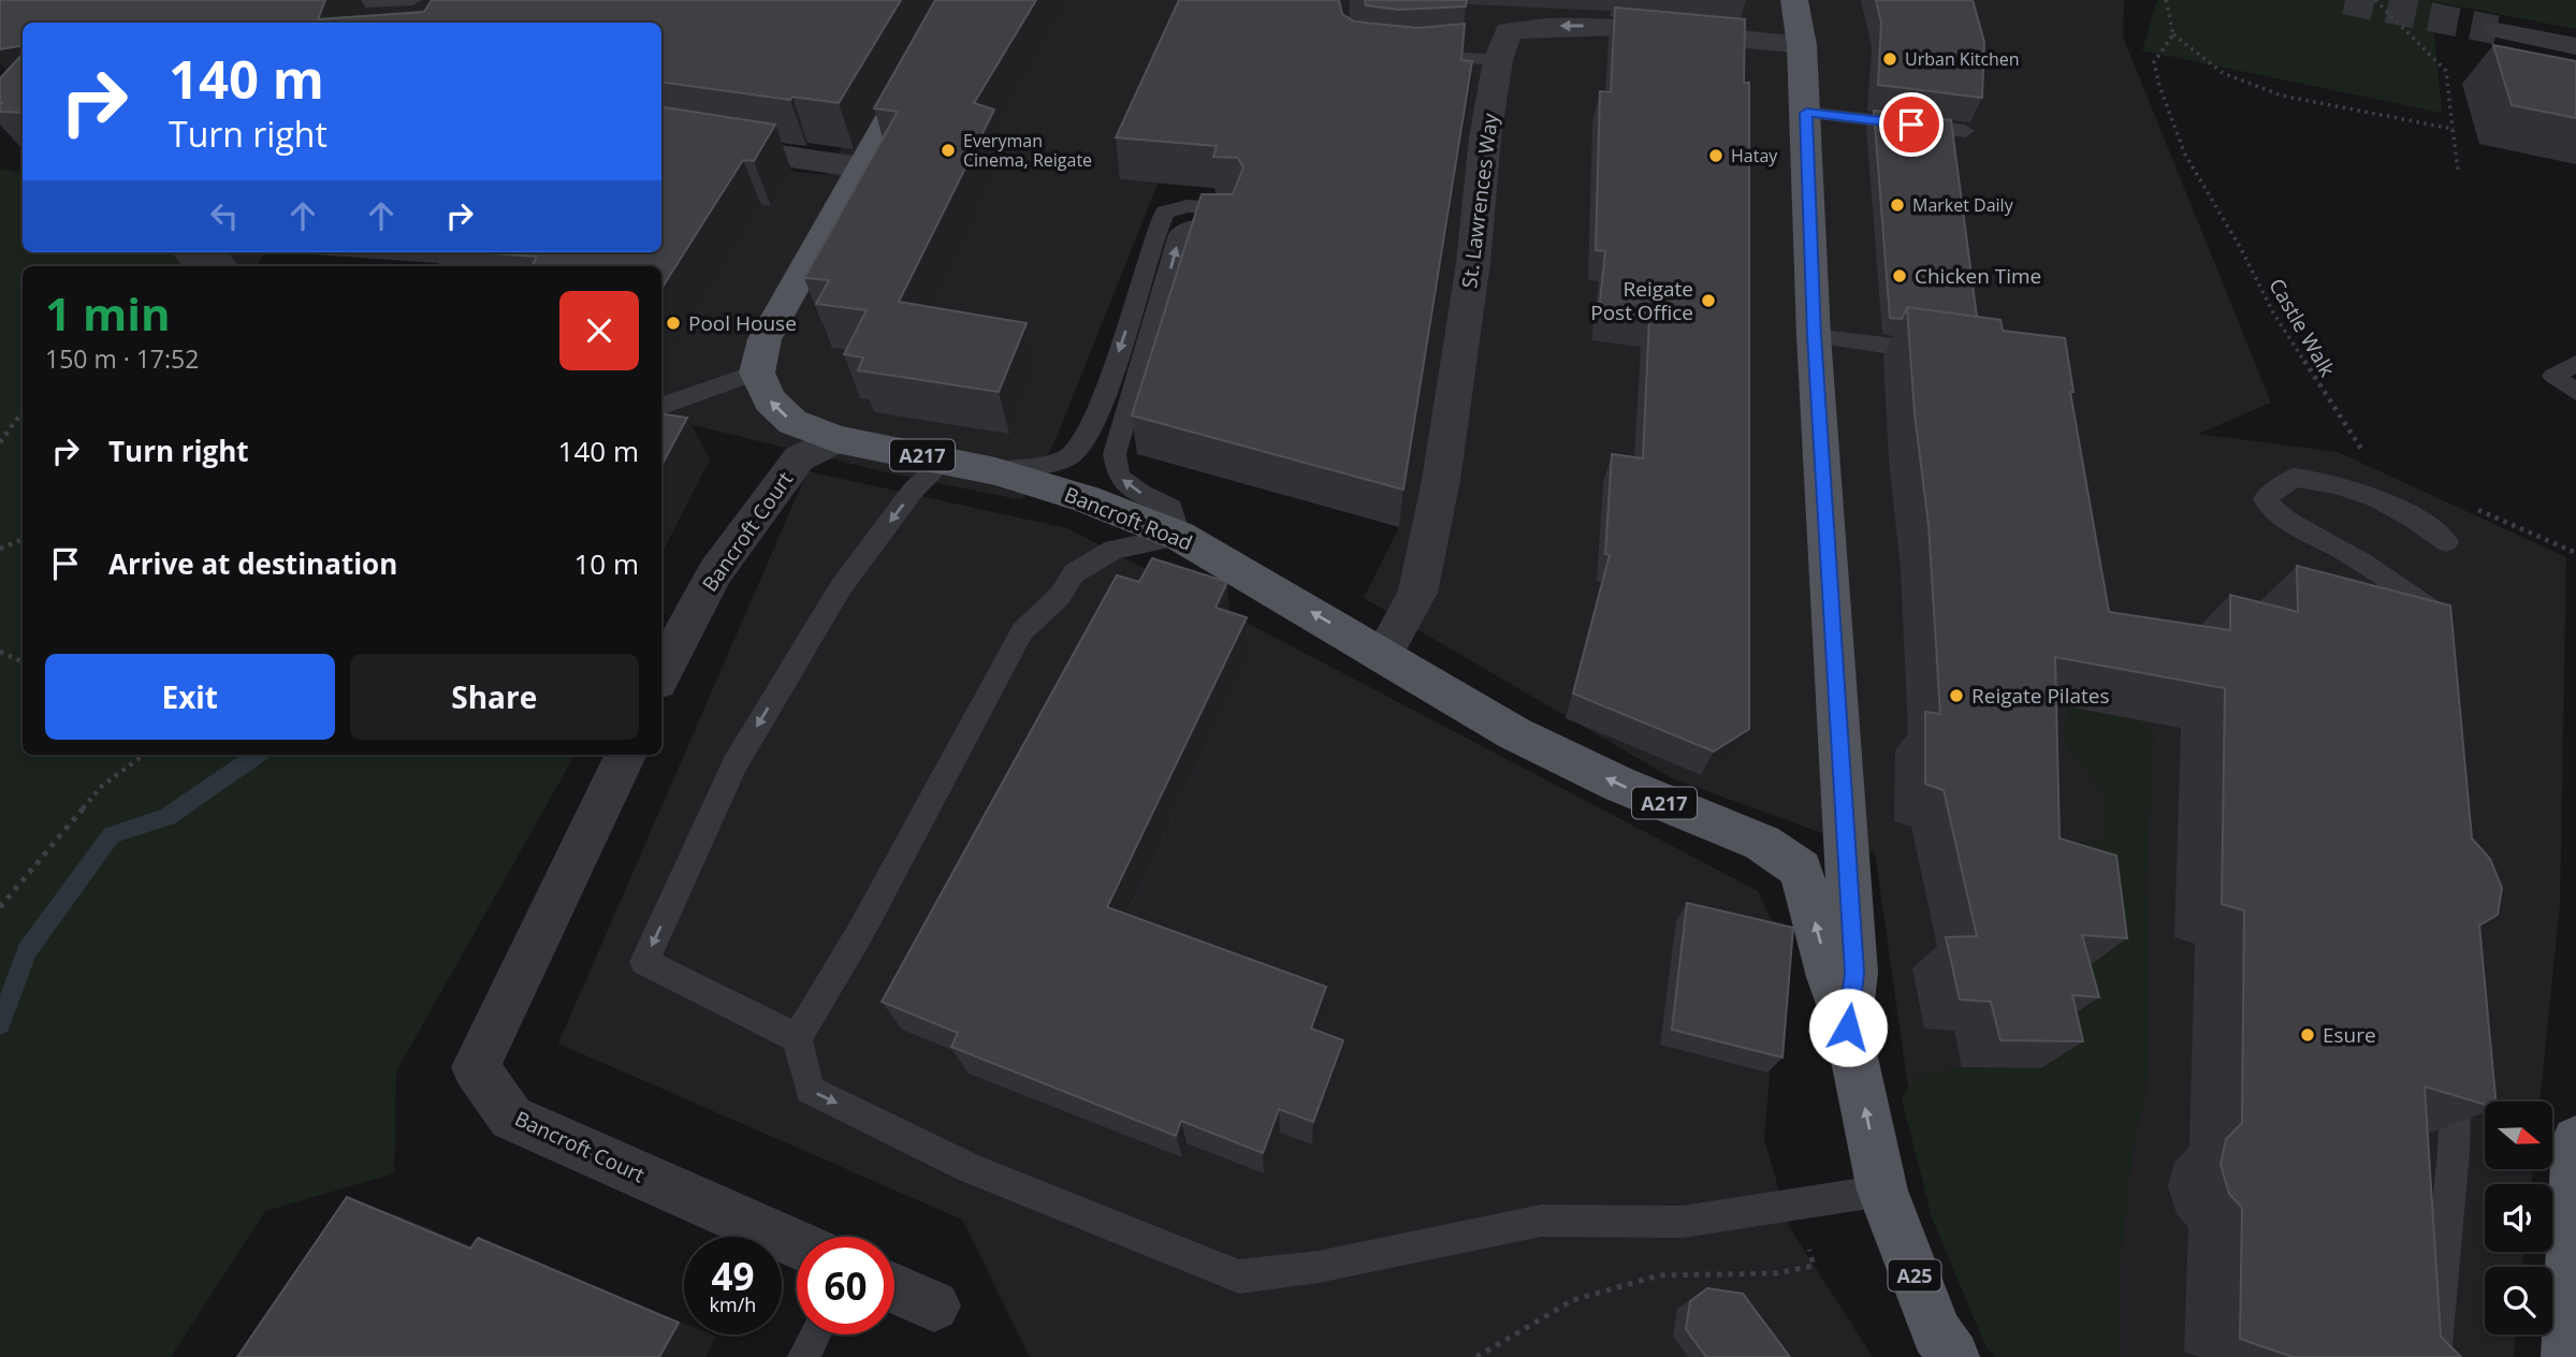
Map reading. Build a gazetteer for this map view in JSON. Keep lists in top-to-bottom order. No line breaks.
{"streets":{"main road":["A217","Bancroft Road","A25"],"street":["St. Lawrences Way","Bancroft Court"],"path":["Castle Walk"]},"crossings":[["St. Lawrences Way","Bancroft Road"],["Bancroft Road","Bancroft Court"],["Bancroft Road","A25"]],"one_way":["Bancroft Road"],"places":["Urban Kitchen","Everyman Cinema, Reigate","Hatay","Market Daily","Chicken Time","Reigate Post Office","Pool House","Reigate Pilates","Esure"],"north":"right","page":{"turn":["140 m","Turn right"],"heading":["1 min","150 m · 17:52"],"list":[{"name":"Turn right","value":"140 m"},{"name":"Arrive at destination","value":"10 m"}],"buttons":["Exit","Share"],"speed":"49 km/h","limit":"60"}}
